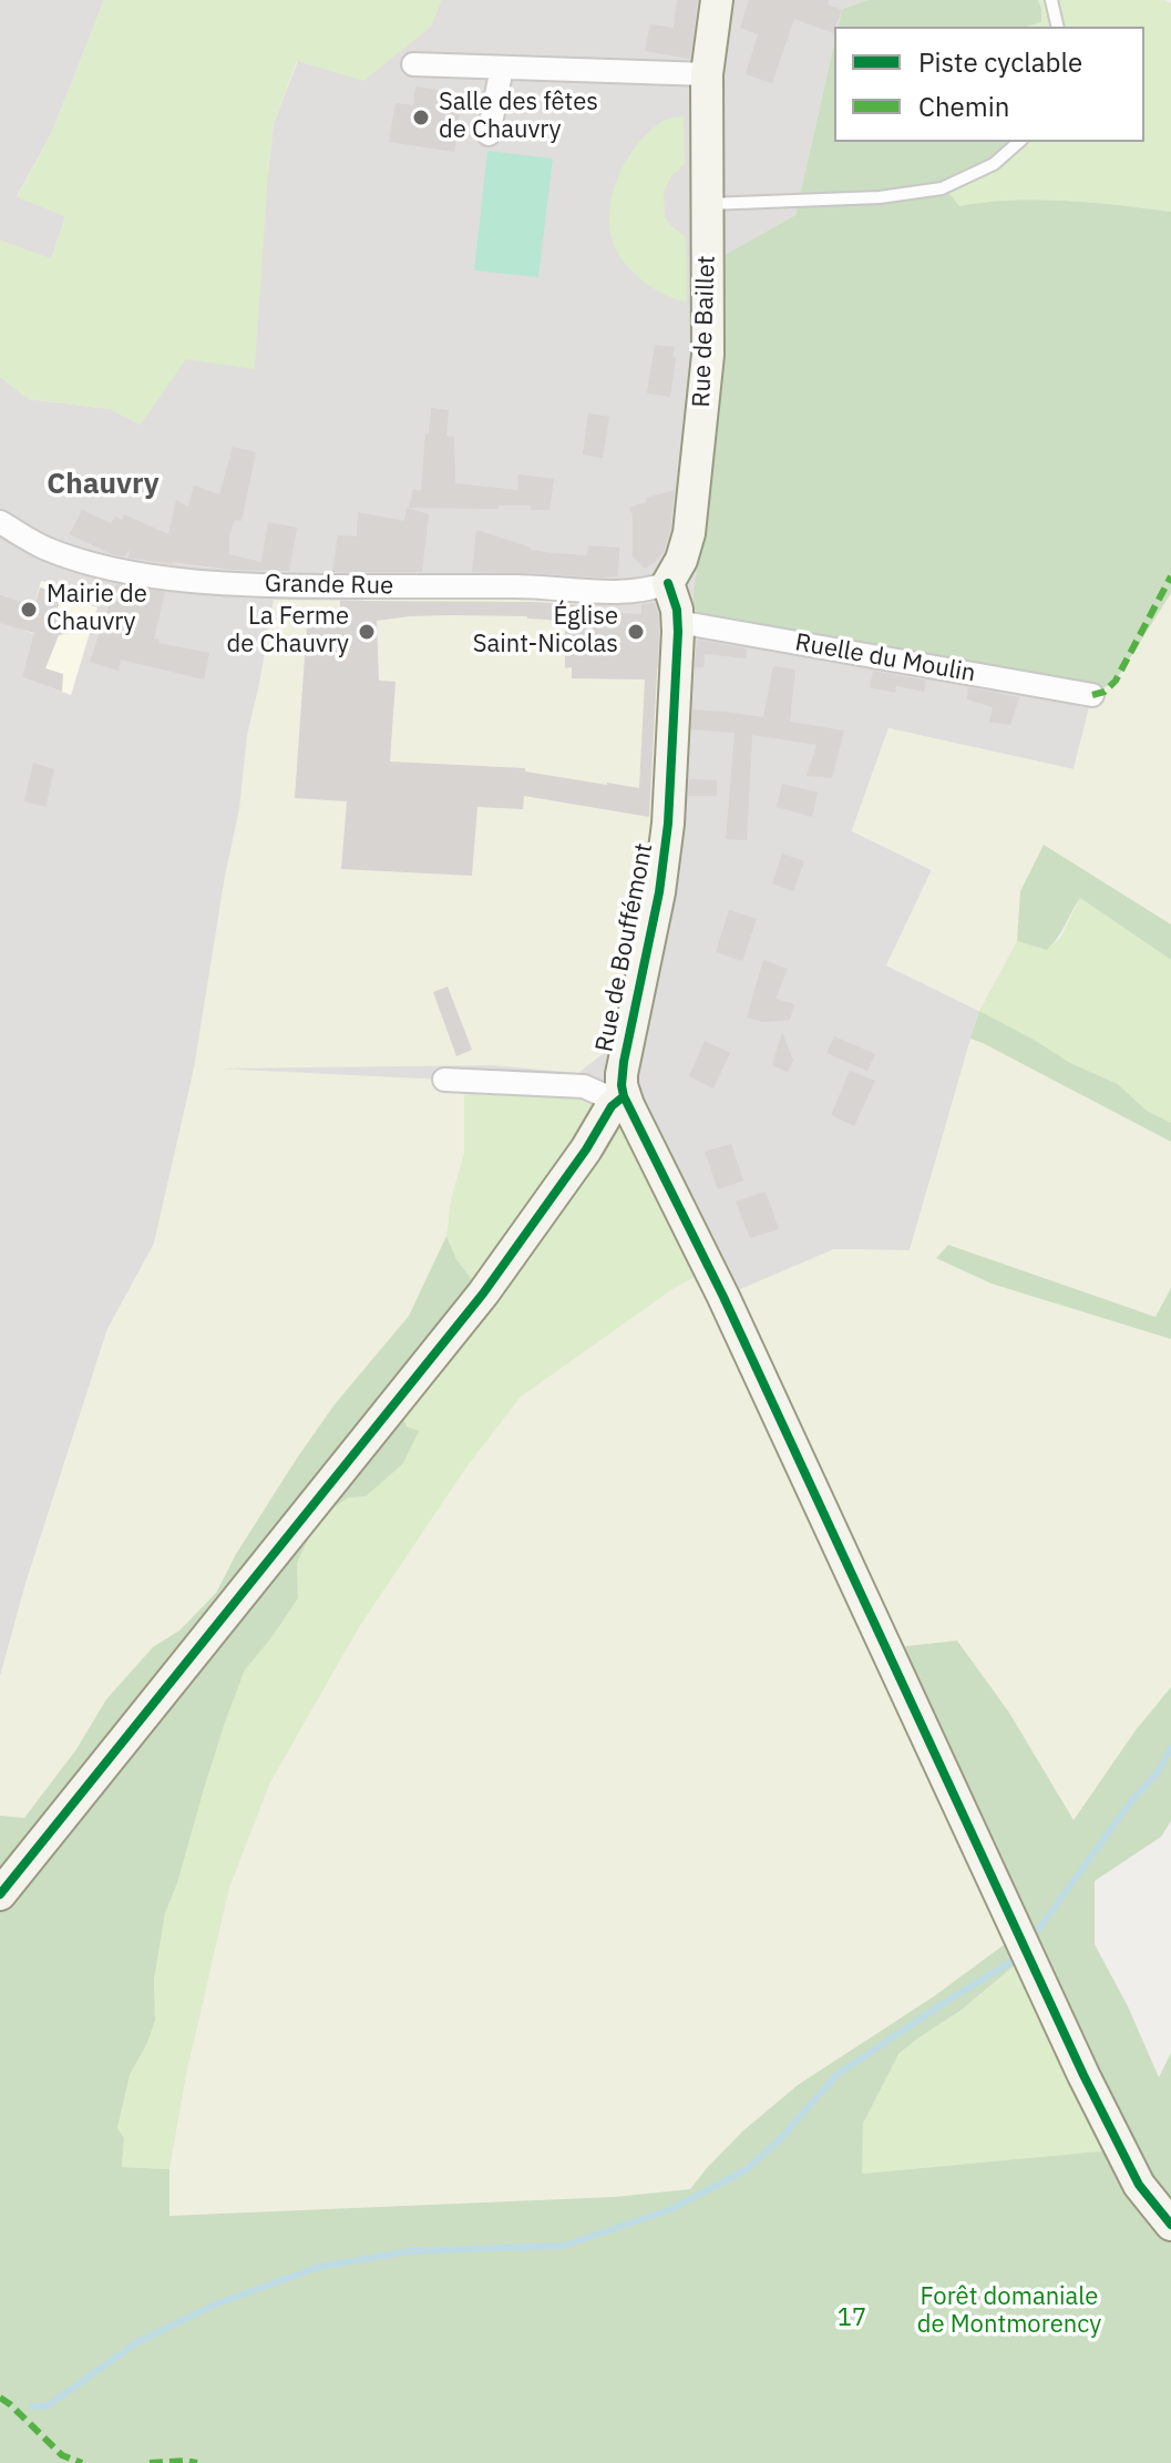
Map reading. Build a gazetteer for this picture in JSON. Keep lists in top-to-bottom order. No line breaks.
{"streets":{"street":["Rue de Baillet","Grande Rue","Ruelle du Moulin","Rue de Bouffémont"]},"crossings":[["Rue de Baillet","Grande Rue"],["Rue de Baillet","Rue de Bouffémont"],["Grande Rue","Rue de Bouffémont"],["Ruelle du Moulin","Rue de Bouffémont"]],"districts":["Chauvry"],"parks":["Forêt domaniale de Montmorency","17"],"places":["Salle des fêtes de Chauvry","Mairie de Chauvry","La Ferme de Chauvry","Église Saint-Nicolas"],"legend":["Piste cyclable","Chemin"]}
